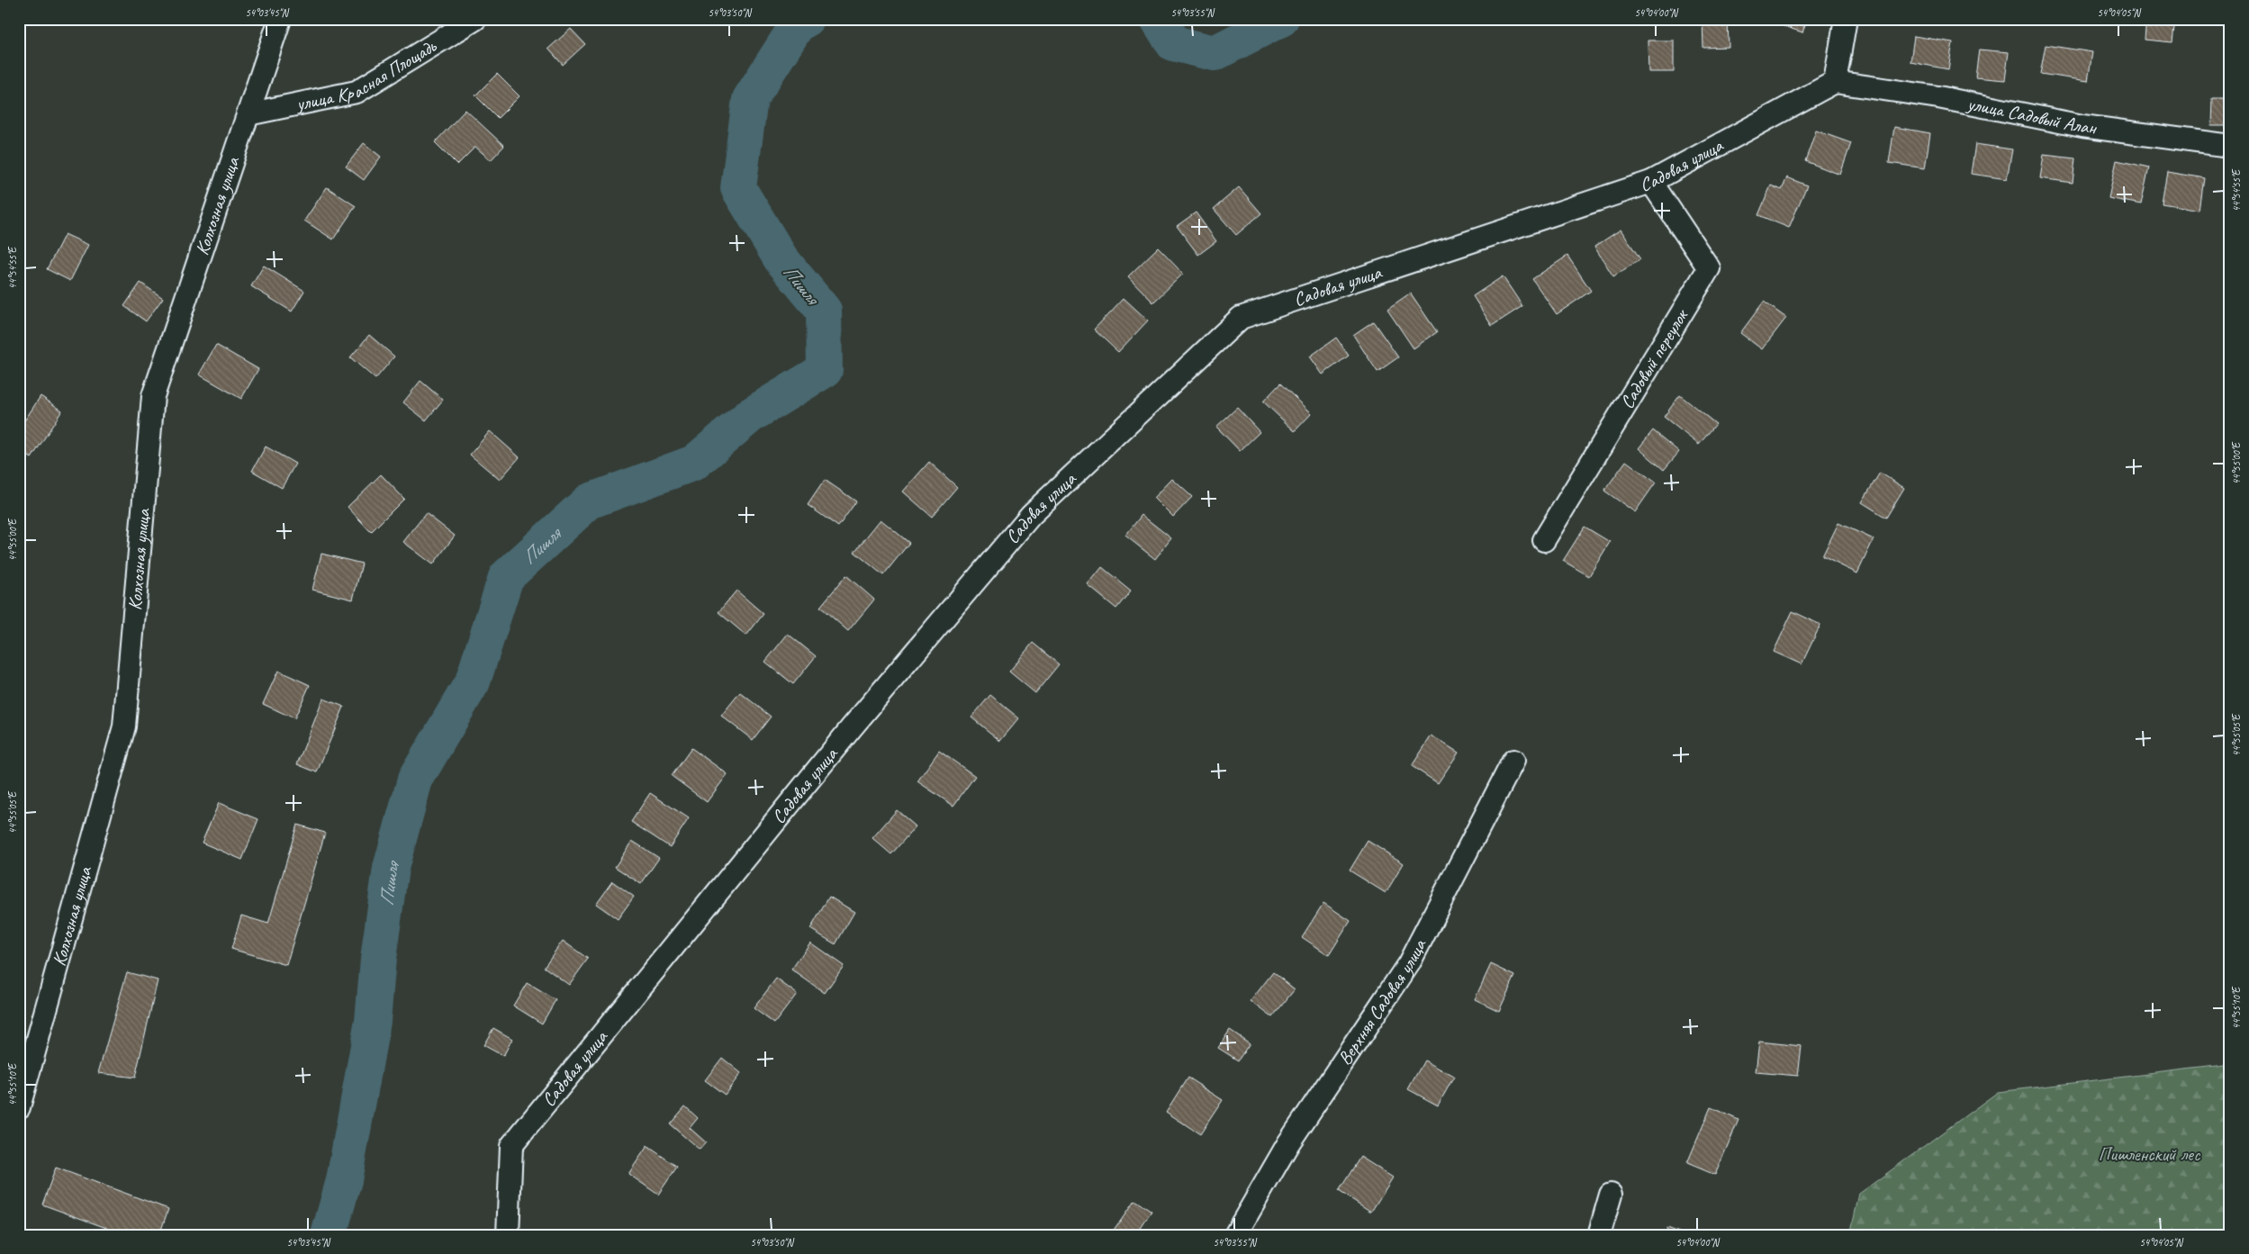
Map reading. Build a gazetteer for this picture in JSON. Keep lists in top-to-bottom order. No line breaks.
{"streets":{"street":["улица Красная Площадь","улица Садовый Алан","Садовая улица","Колхозная улица","Садовый переулок","Верхняя Садовая улица"]},"crossings":[["улица Красная Площадь","Колхозная улица"],["улица Садовый Алан","Садовая улица"],["Садовая улица","Садовый переулок"]],"water":["Пишля"],"parks":["Пишленский лес"],"coordinates":["54°03'45\"N","54°03'50\"N","54°03'55\"N","54°04'00\"N","54°04'05\"N","44°54'55\"E","44°55'00\"E","44°55'05\"E","44°55'10\"E"]}
